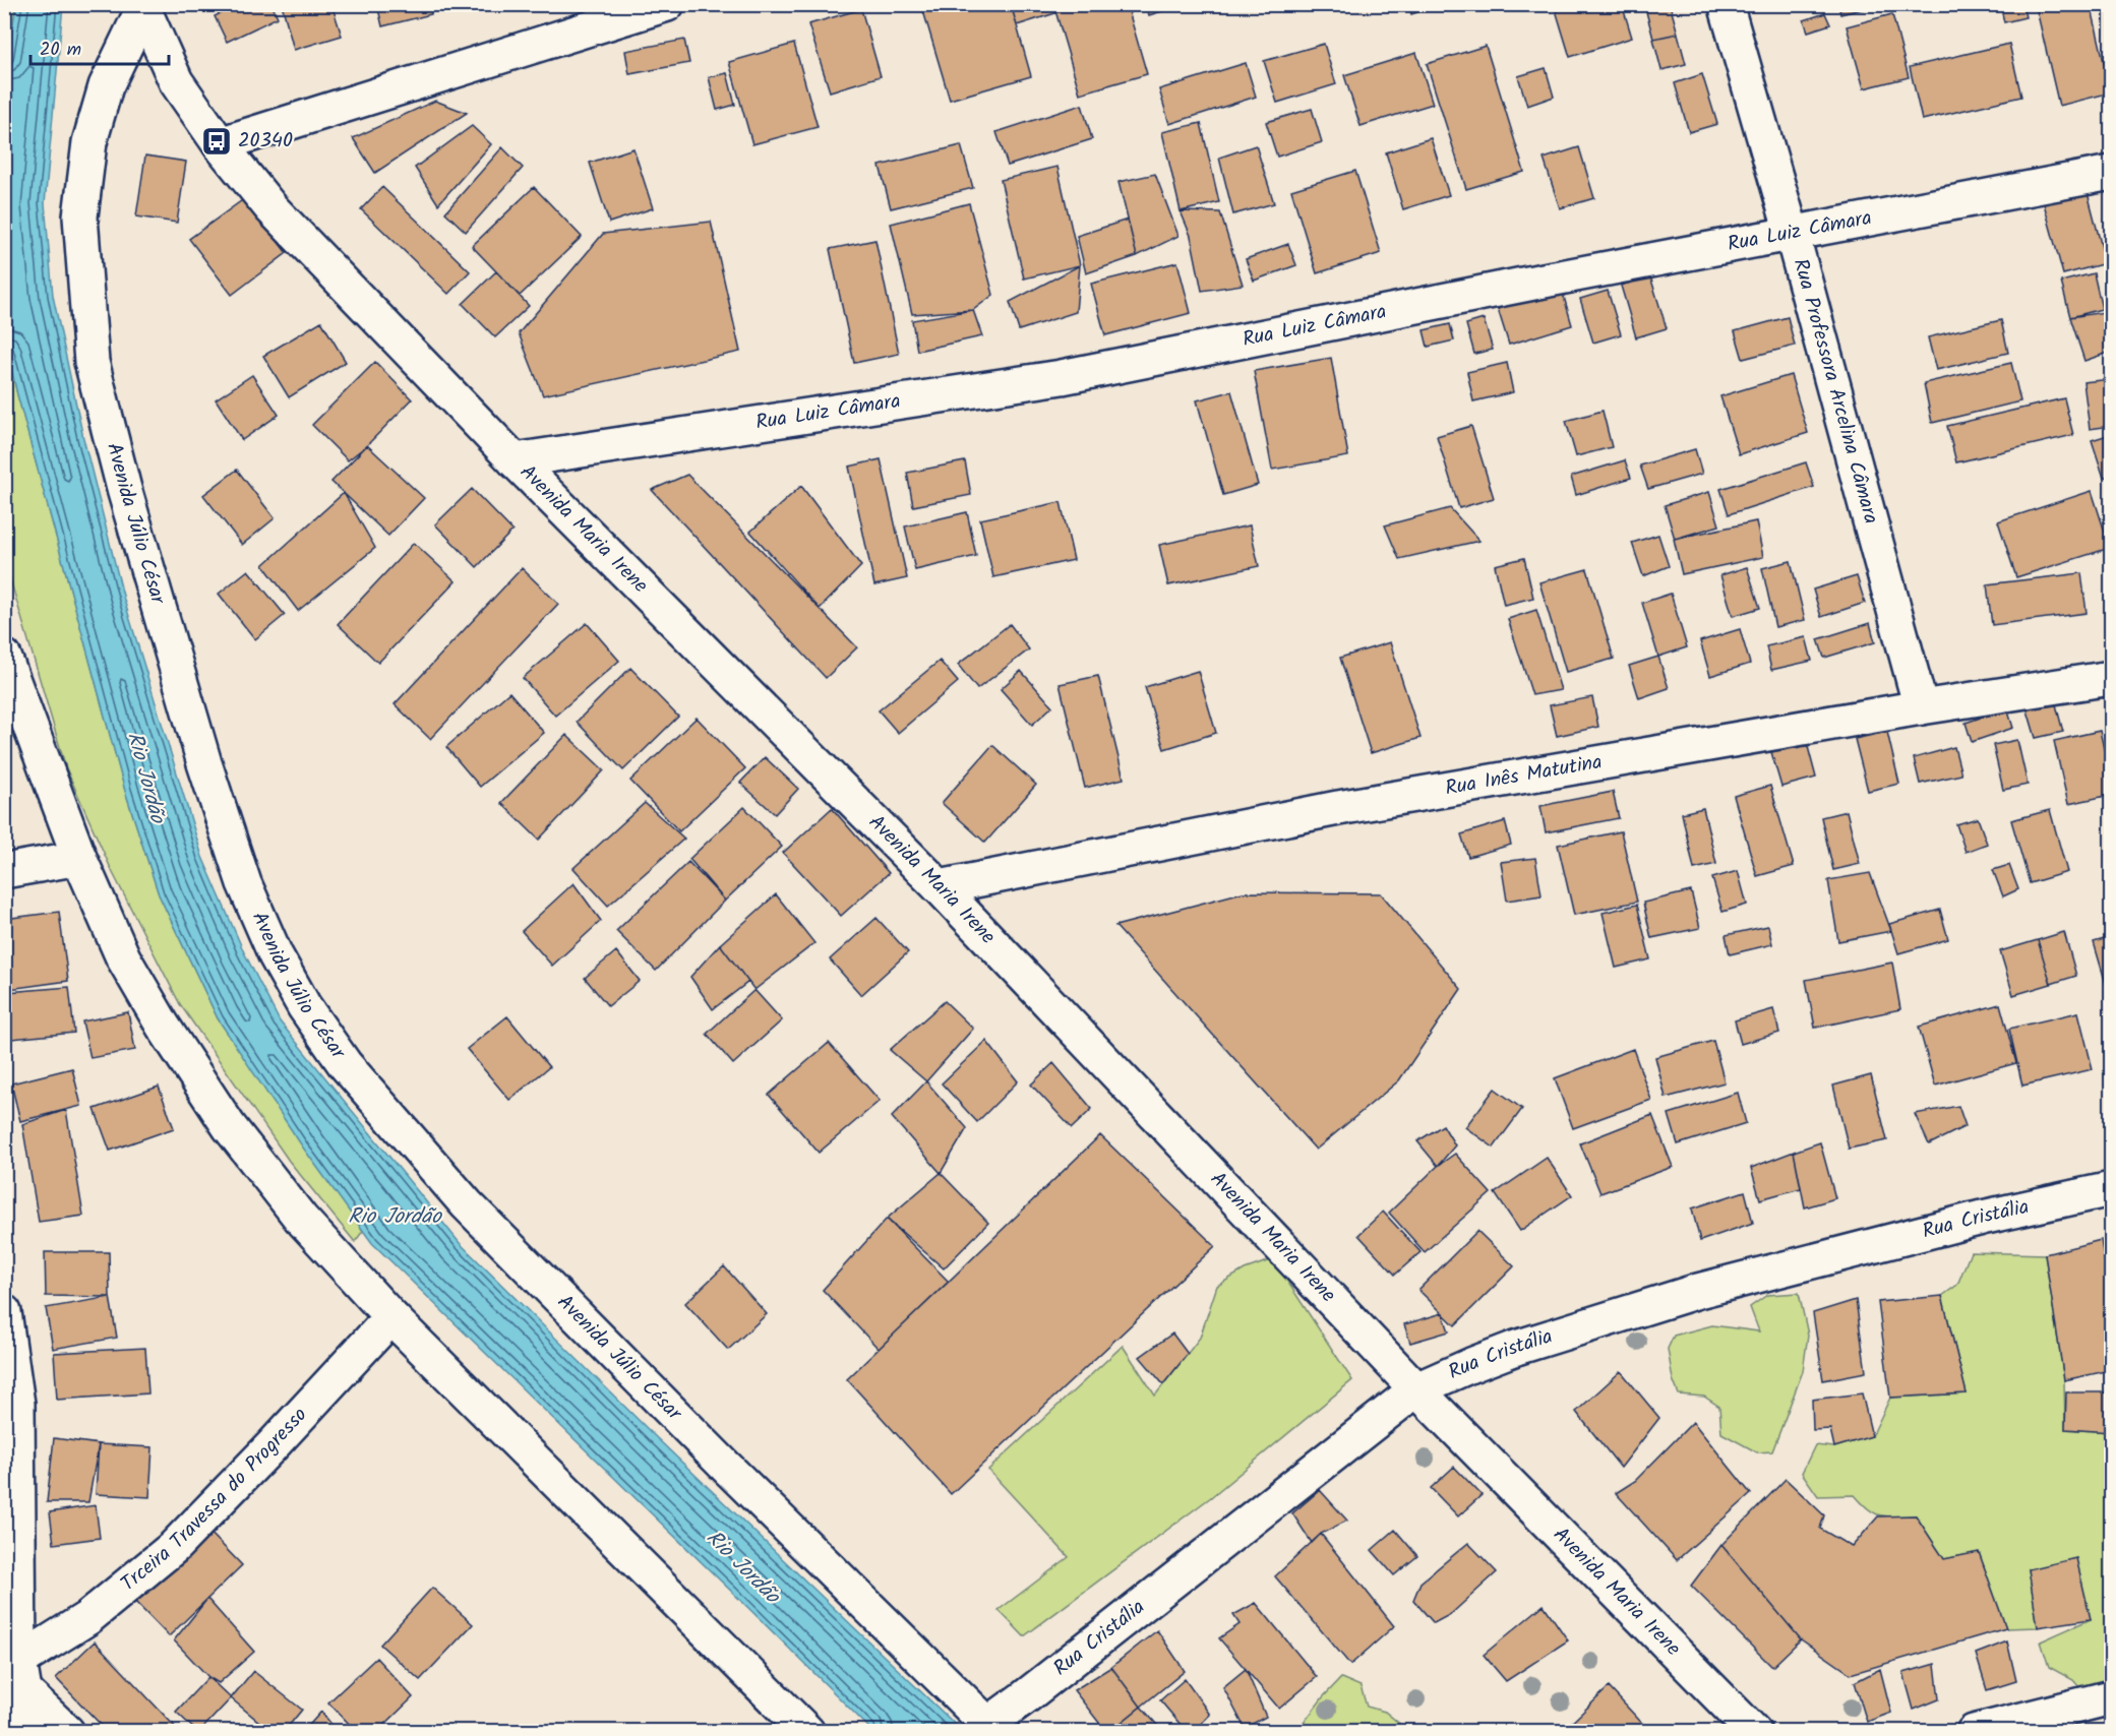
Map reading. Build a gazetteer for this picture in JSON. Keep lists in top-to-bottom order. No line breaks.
{"streets":{"street":["Rua Luiz Câmara","Rua Professora Arcelina Câmara","Avenida Júlio César","Avenida Maria Irene","Rua Inês Matutina","Rua Cristália","Trceira Travessa do Progresso"]},"crossings":[["Rua Luiz Câmara","Rua Professora Arcelina Câmara"],["Rua Luiz Câmara","Avenida Maria Irene"],["Rua Professora Arcelina Câmara","Rua Inês Matutina"],["Avenida Júlio César","Avenida Maria Irene"],["Avenida Júlio César","Rua Cristália"],["Avenida Maria Irene","Rua Inês Matutina"],["Avenida Maria Irene","Rua Cristália"]],"water":["Rio Jordão"],"places":{"bus stop":["20340"]},"scale_bar":"20 m"}
